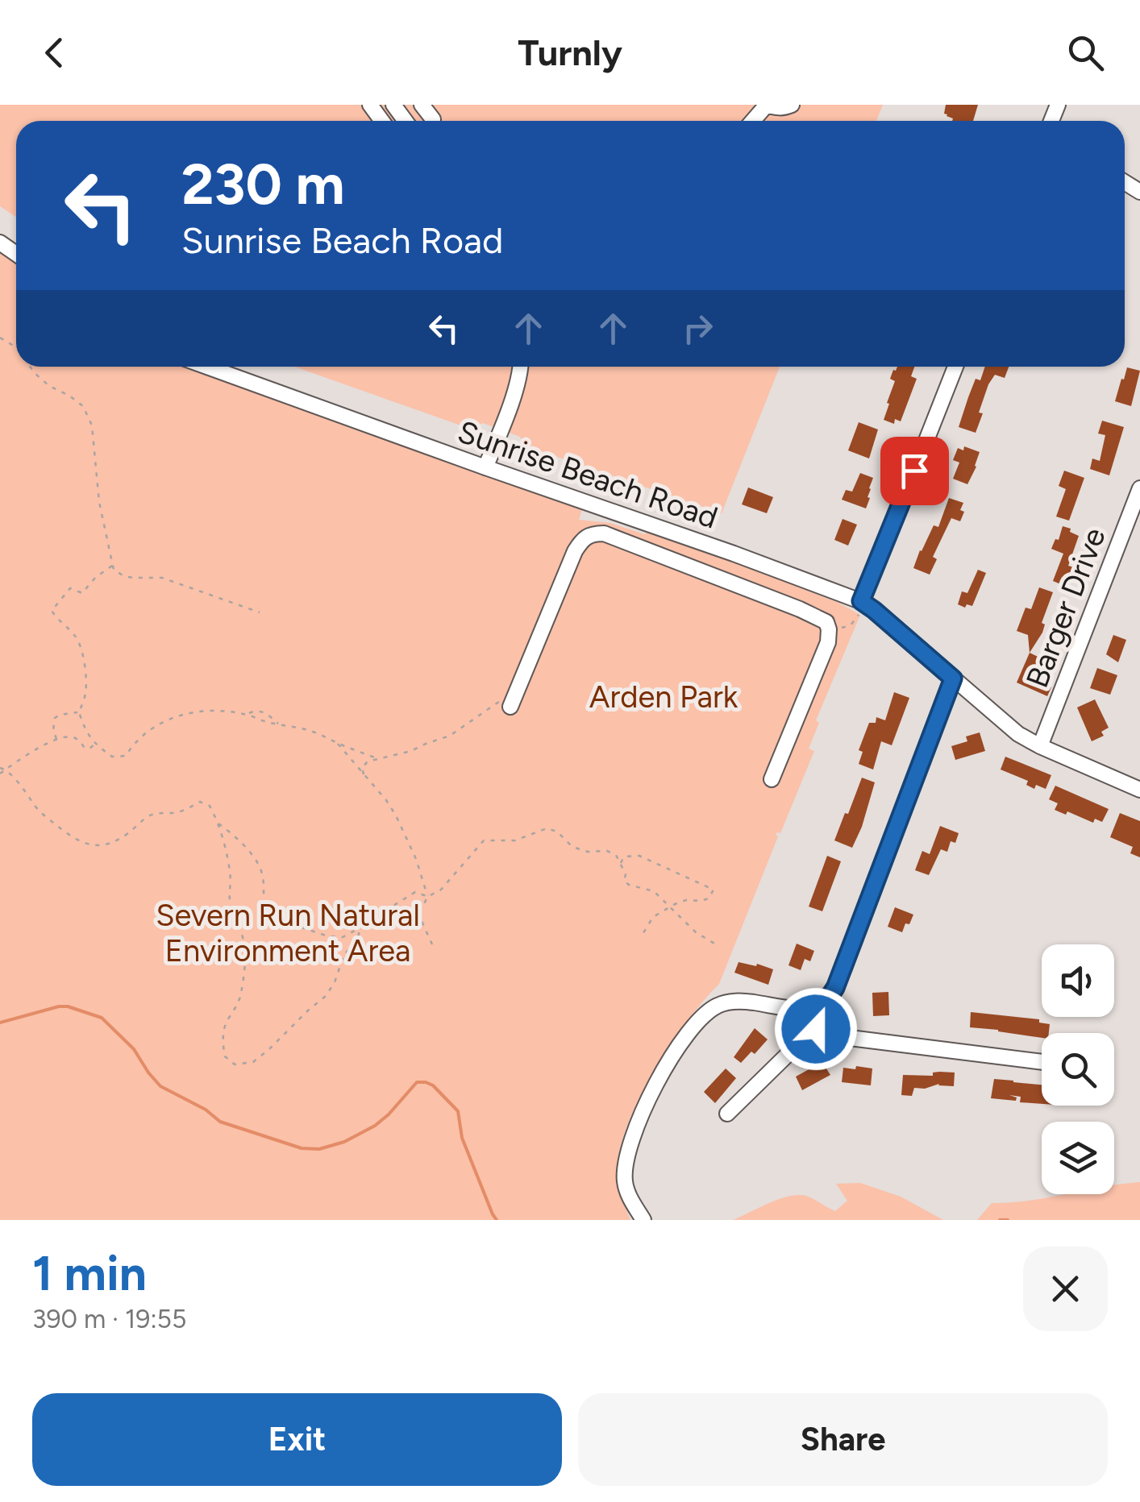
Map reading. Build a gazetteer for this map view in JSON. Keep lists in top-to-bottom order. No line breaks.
{"streets":{"street":["Sunrise Beach Road","Barger Drive"]},"crossings":[["Sunrise Beach Road","Barger Drive"]],"parks":["Arden Park","Severn Run Natural Environment Area"],"page":{"header":"Turnly","turn":["230 m","Sunrise Beach Road"],"heading":["1 min","390 m · 19:55"],"buttons":["Exit","Share"]}}
